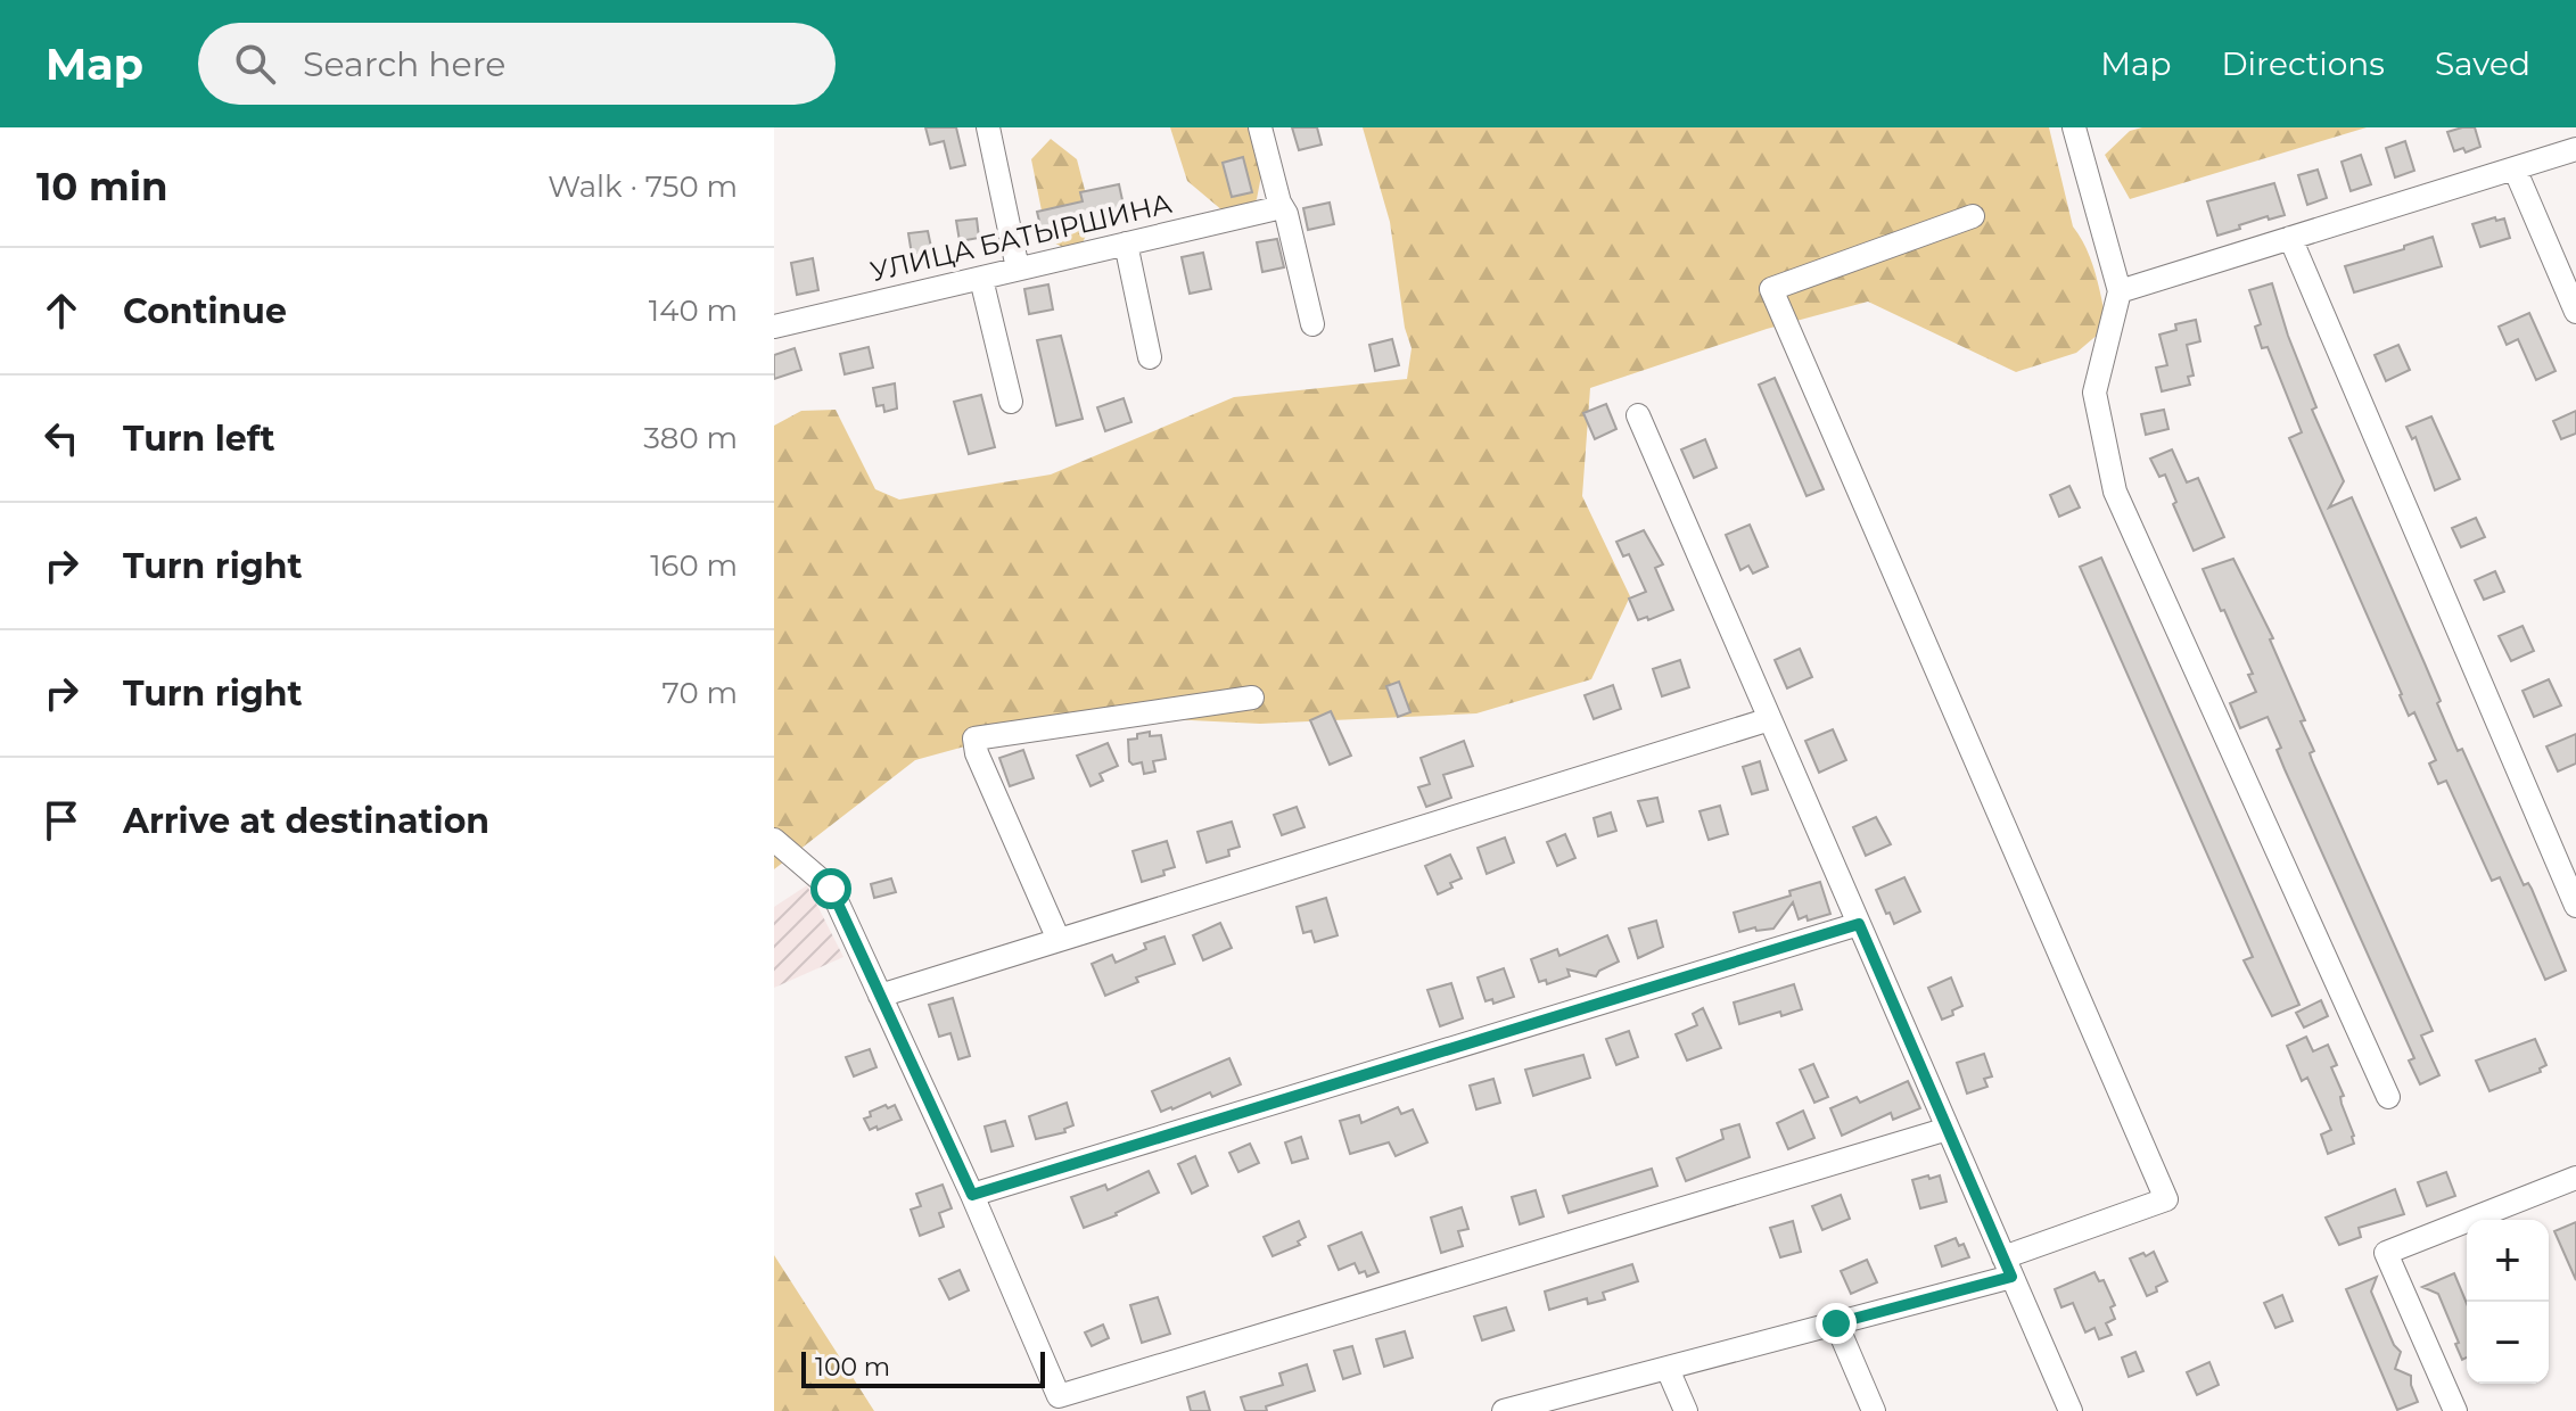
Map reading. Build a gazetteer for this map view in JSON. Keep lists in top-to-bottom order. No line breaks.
{"streets":{"street":["УЛИЦА БАТЫРШИНА"]},"scale_bar":"100 m","page":{"header":"Map","search":"Search here","nav":["Map","Directions","Saved"],"heading":["10 min","Walk · 750 m"],"list":[["Continue","140 m"],["Turn left","380 m"],["Turn right","160 m"],["Turn right","70 m"],"Arrive at destination"],"map_buttons":["+","−"],"scale":"100 m"}}
